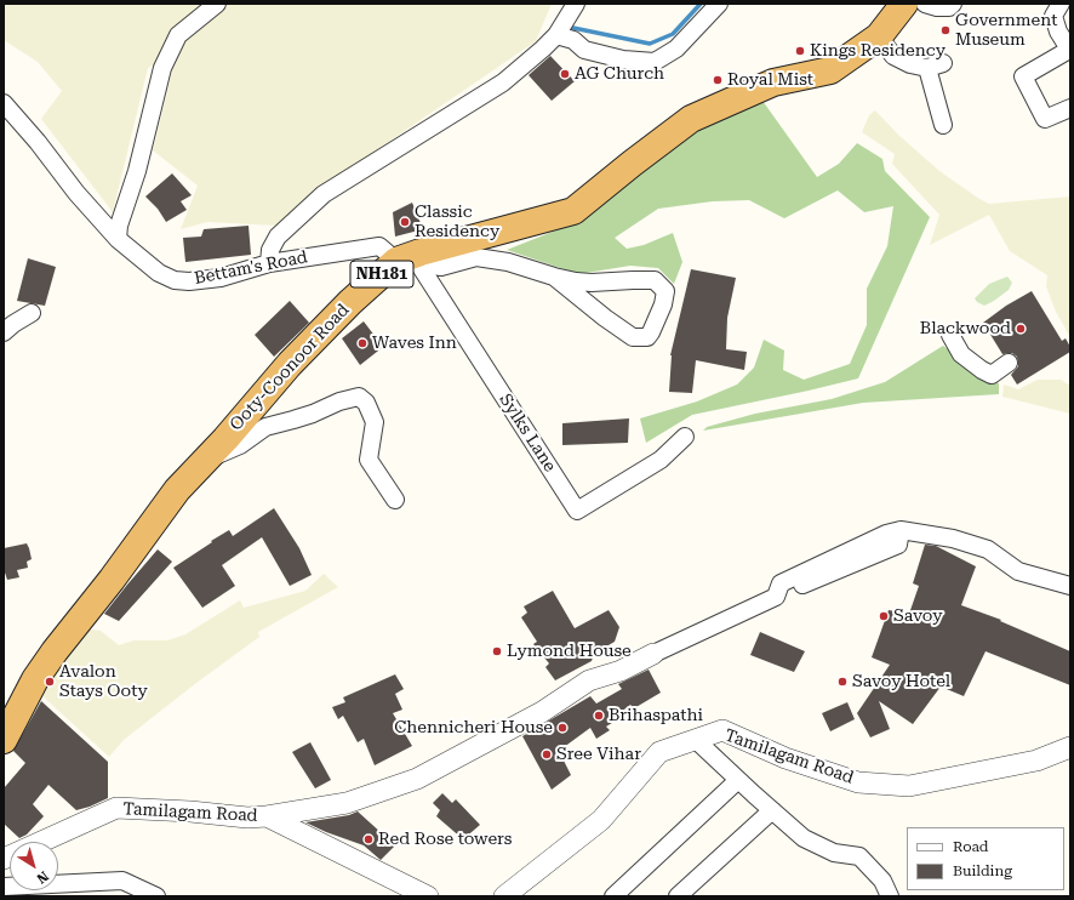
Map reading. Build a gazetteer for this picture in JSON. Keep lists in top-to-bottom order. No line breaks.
{"streets":{"highway":["NH181","Ooty-Coonoor Road"],"street":["Bettam's Road","Sylks Lane","Tamilagam Road"]},"crossings":[["Bettam's Road","Ooty-Coonoor Road"],["Bettam's Road","Sylks Lane"],["Ooty-Coonoor Road","Sylks Lane"]],"places":["Government Museum","Kings Residency","AG Church","Royal Mist","Classic Residency","Blackwood","Waves Inn","Savoy","Lymond House","Avalon Stays Ooty","Savoy Hotel","Brihaspathi","Chennicheri House","Sree Vihar","Red Rose towers"],"legend":["Road","Building"],"north":"bottom right"}
